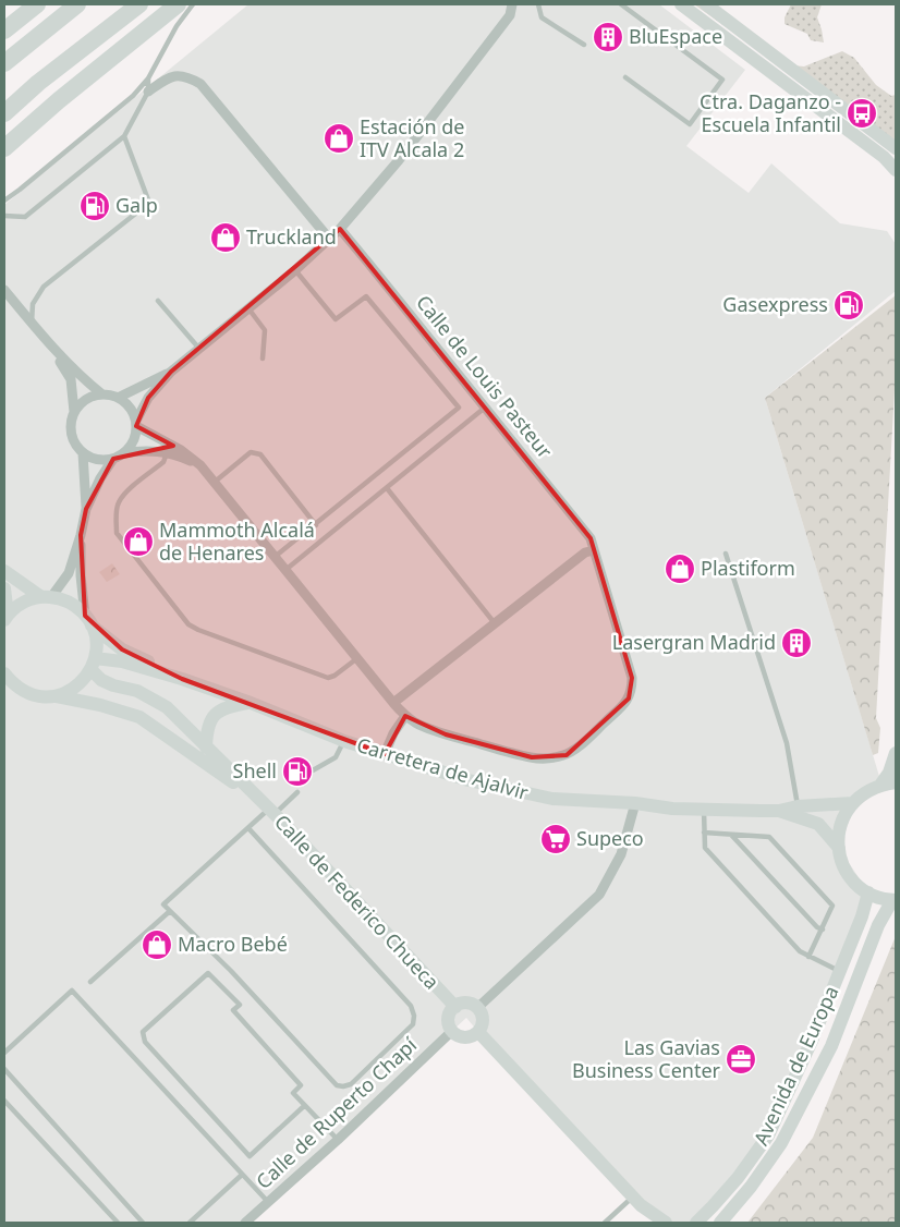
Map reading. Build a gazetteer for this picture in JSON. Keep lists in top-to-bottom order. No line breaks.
{"streets":{"street":["Calle de Louis Pasteur","Carretera de Ajalvir","Calle de Federico Chueca","Avenida de Europa","Calle de Ruperto Chapí"]},"crossings":[["Calle de Federico Chueca","Calle de Ruperto Chapí"]],"places":{"building":["BluEspace","Lasergran Madrid"],"bus stop":["Ctra. Daganzo - Escuela Infantil"],"shop":["Estación de ITV Alcala 2","Truckland","Mammoth Alcalá de Henares","Plastiform","Macro Bebé"],"fuel station":["Galp","Gasexpress","Shell"],"supermarket":["Supeco"],"office":["Las Gavias Business Center"]}}
